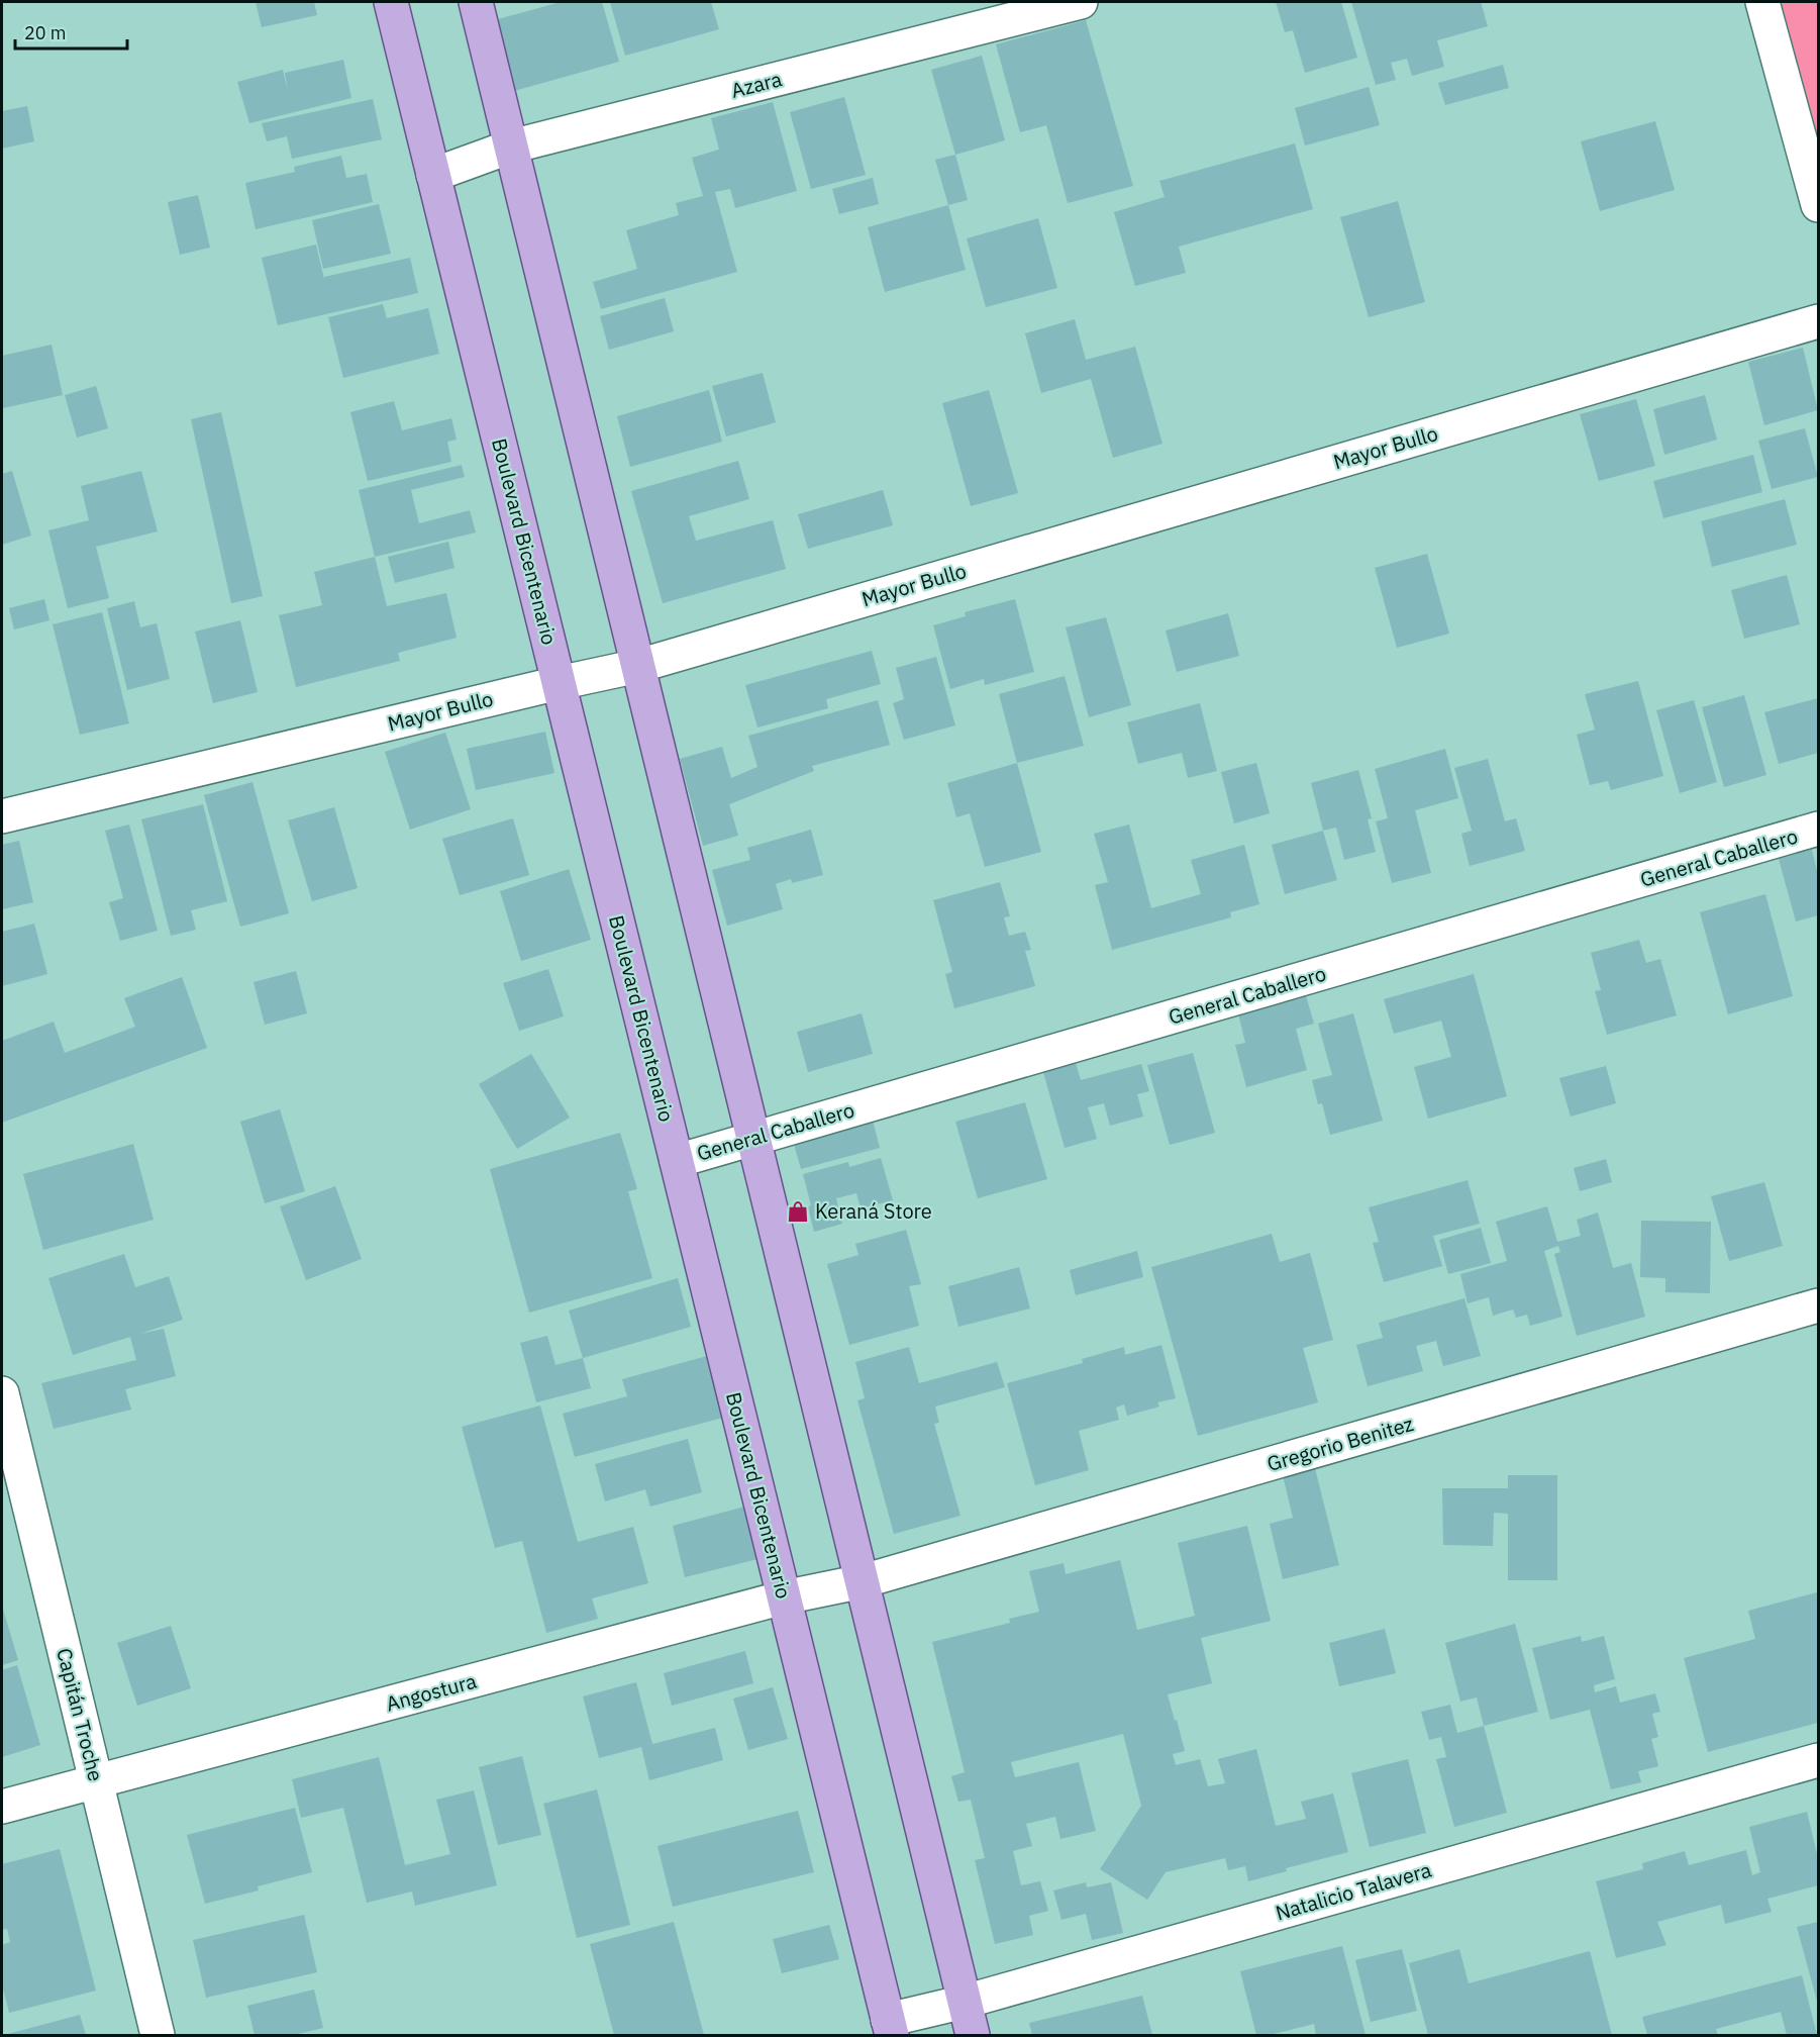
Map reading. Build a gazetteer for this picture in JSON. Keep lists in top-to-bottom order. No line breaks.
{"streets":{"main road":["Boulevard Bicentenario"],"street":["Azara","Mayor Bullo","General Caballero","Gregorio Benitez","Angostura","Capitán Troche","Natalicio Talavera"]},"crossings":[["Azara","Boulevard Bicentenario"],["Mayor Bullo","Boulevard Bicentenario"],["Boulevard Bicentenario","General Caballero"],["Boulevard Bicentenario","Angostura"],["Boulevard Bicentenario","Natalicio Talavera"],["Gregorio Benitez","Angostura"],["Angostura","Capitán Troche"]],"places":{"shop":["Keraná Store"]},"scale_bar":"20 m"}
